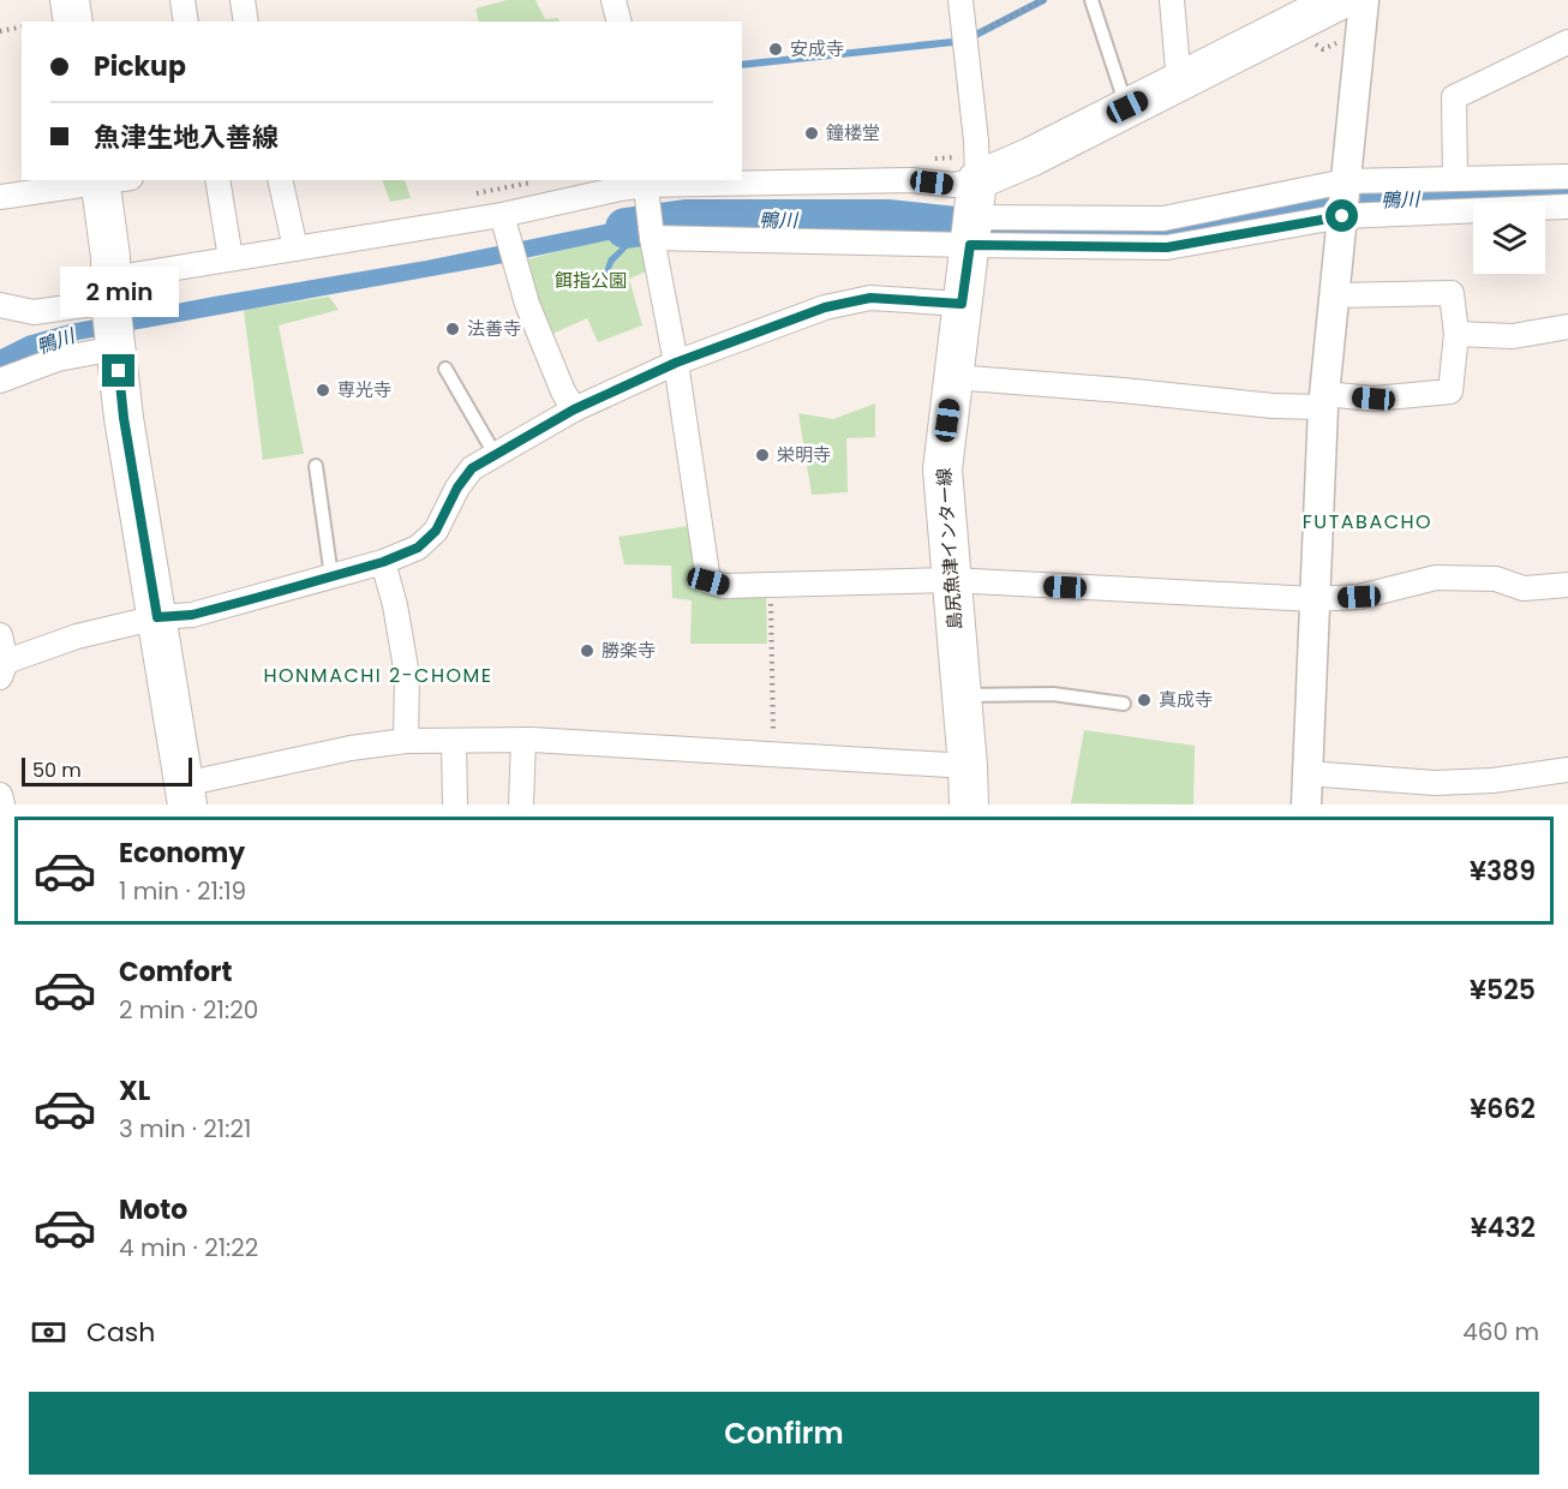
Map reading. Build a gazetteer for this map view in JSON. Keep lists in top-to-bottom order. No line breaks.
{"streets":{"main road":["島尻魚津インター線"]},"districts":["FUTABACHO","HONMACHI 2-CHOME"],"water":["鴨川"],"parks":["餌指公園"],"places":["安成寺","鐘楼堂","法善寺","専光寺","栄明寺","勝楽寺","真成寺"],"scale_bar":"50 m","page":{"banner":["Pickup","魚津生地入善線"],"bubble":"2 min","scale":"50 m","list":[{"name":"Economy","note":"1 min · 21:19","value":"¥389"},{"name":"Comfort","note":"2 min · 21:20","value":"¥525"},{"name":"XL","note":"3 min · 21:21","value":"¥662"},{"name":"Moto","note":"4 min · 21:22","value":"¥432"}],"pay":["Cash","460 m"],"buttons":"Confirm"}}
